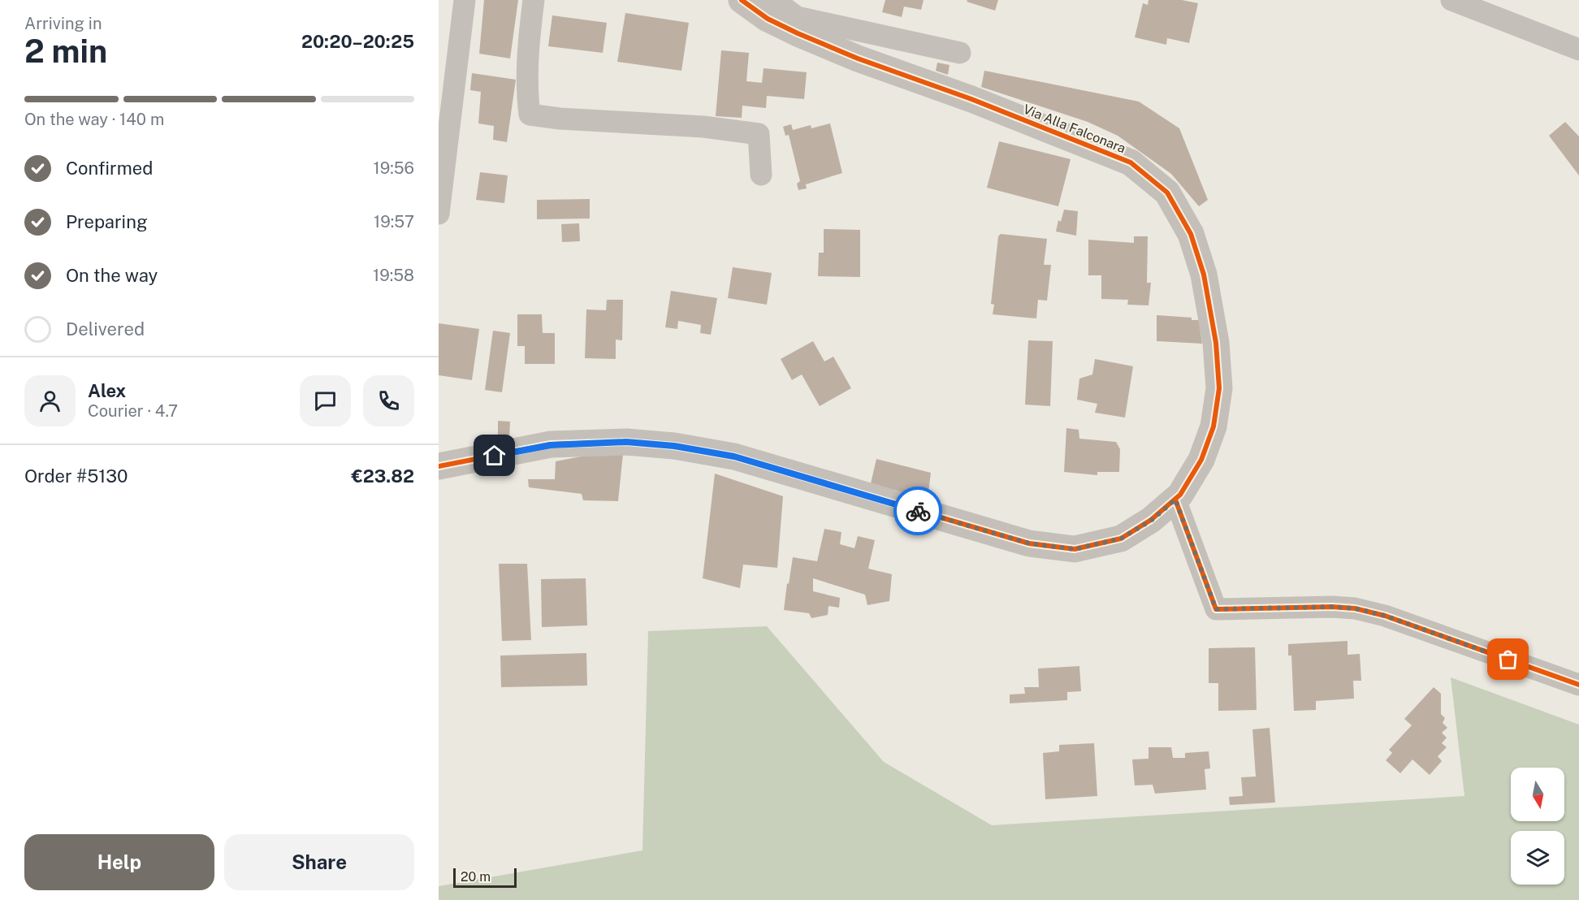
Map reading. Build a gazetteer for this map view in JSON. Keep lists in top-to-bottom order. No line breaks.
{"streets":{"street":["Via Alla Falconara"]},"scale_bar":"20 m","north":"bottom","page":{"heading":["2 min","Arriving in","20:20–20:25"],"panel":["Alex","Courier · 4.7","Order #5130","€23.82"],"bar":"On the way · 140 m","list":[["Confirmed","19:56"],["Preparing","19:57"],["On the way","19:58"],"Delivered"],"buttons":["Help","Share"],"scale":"20 m"}}
